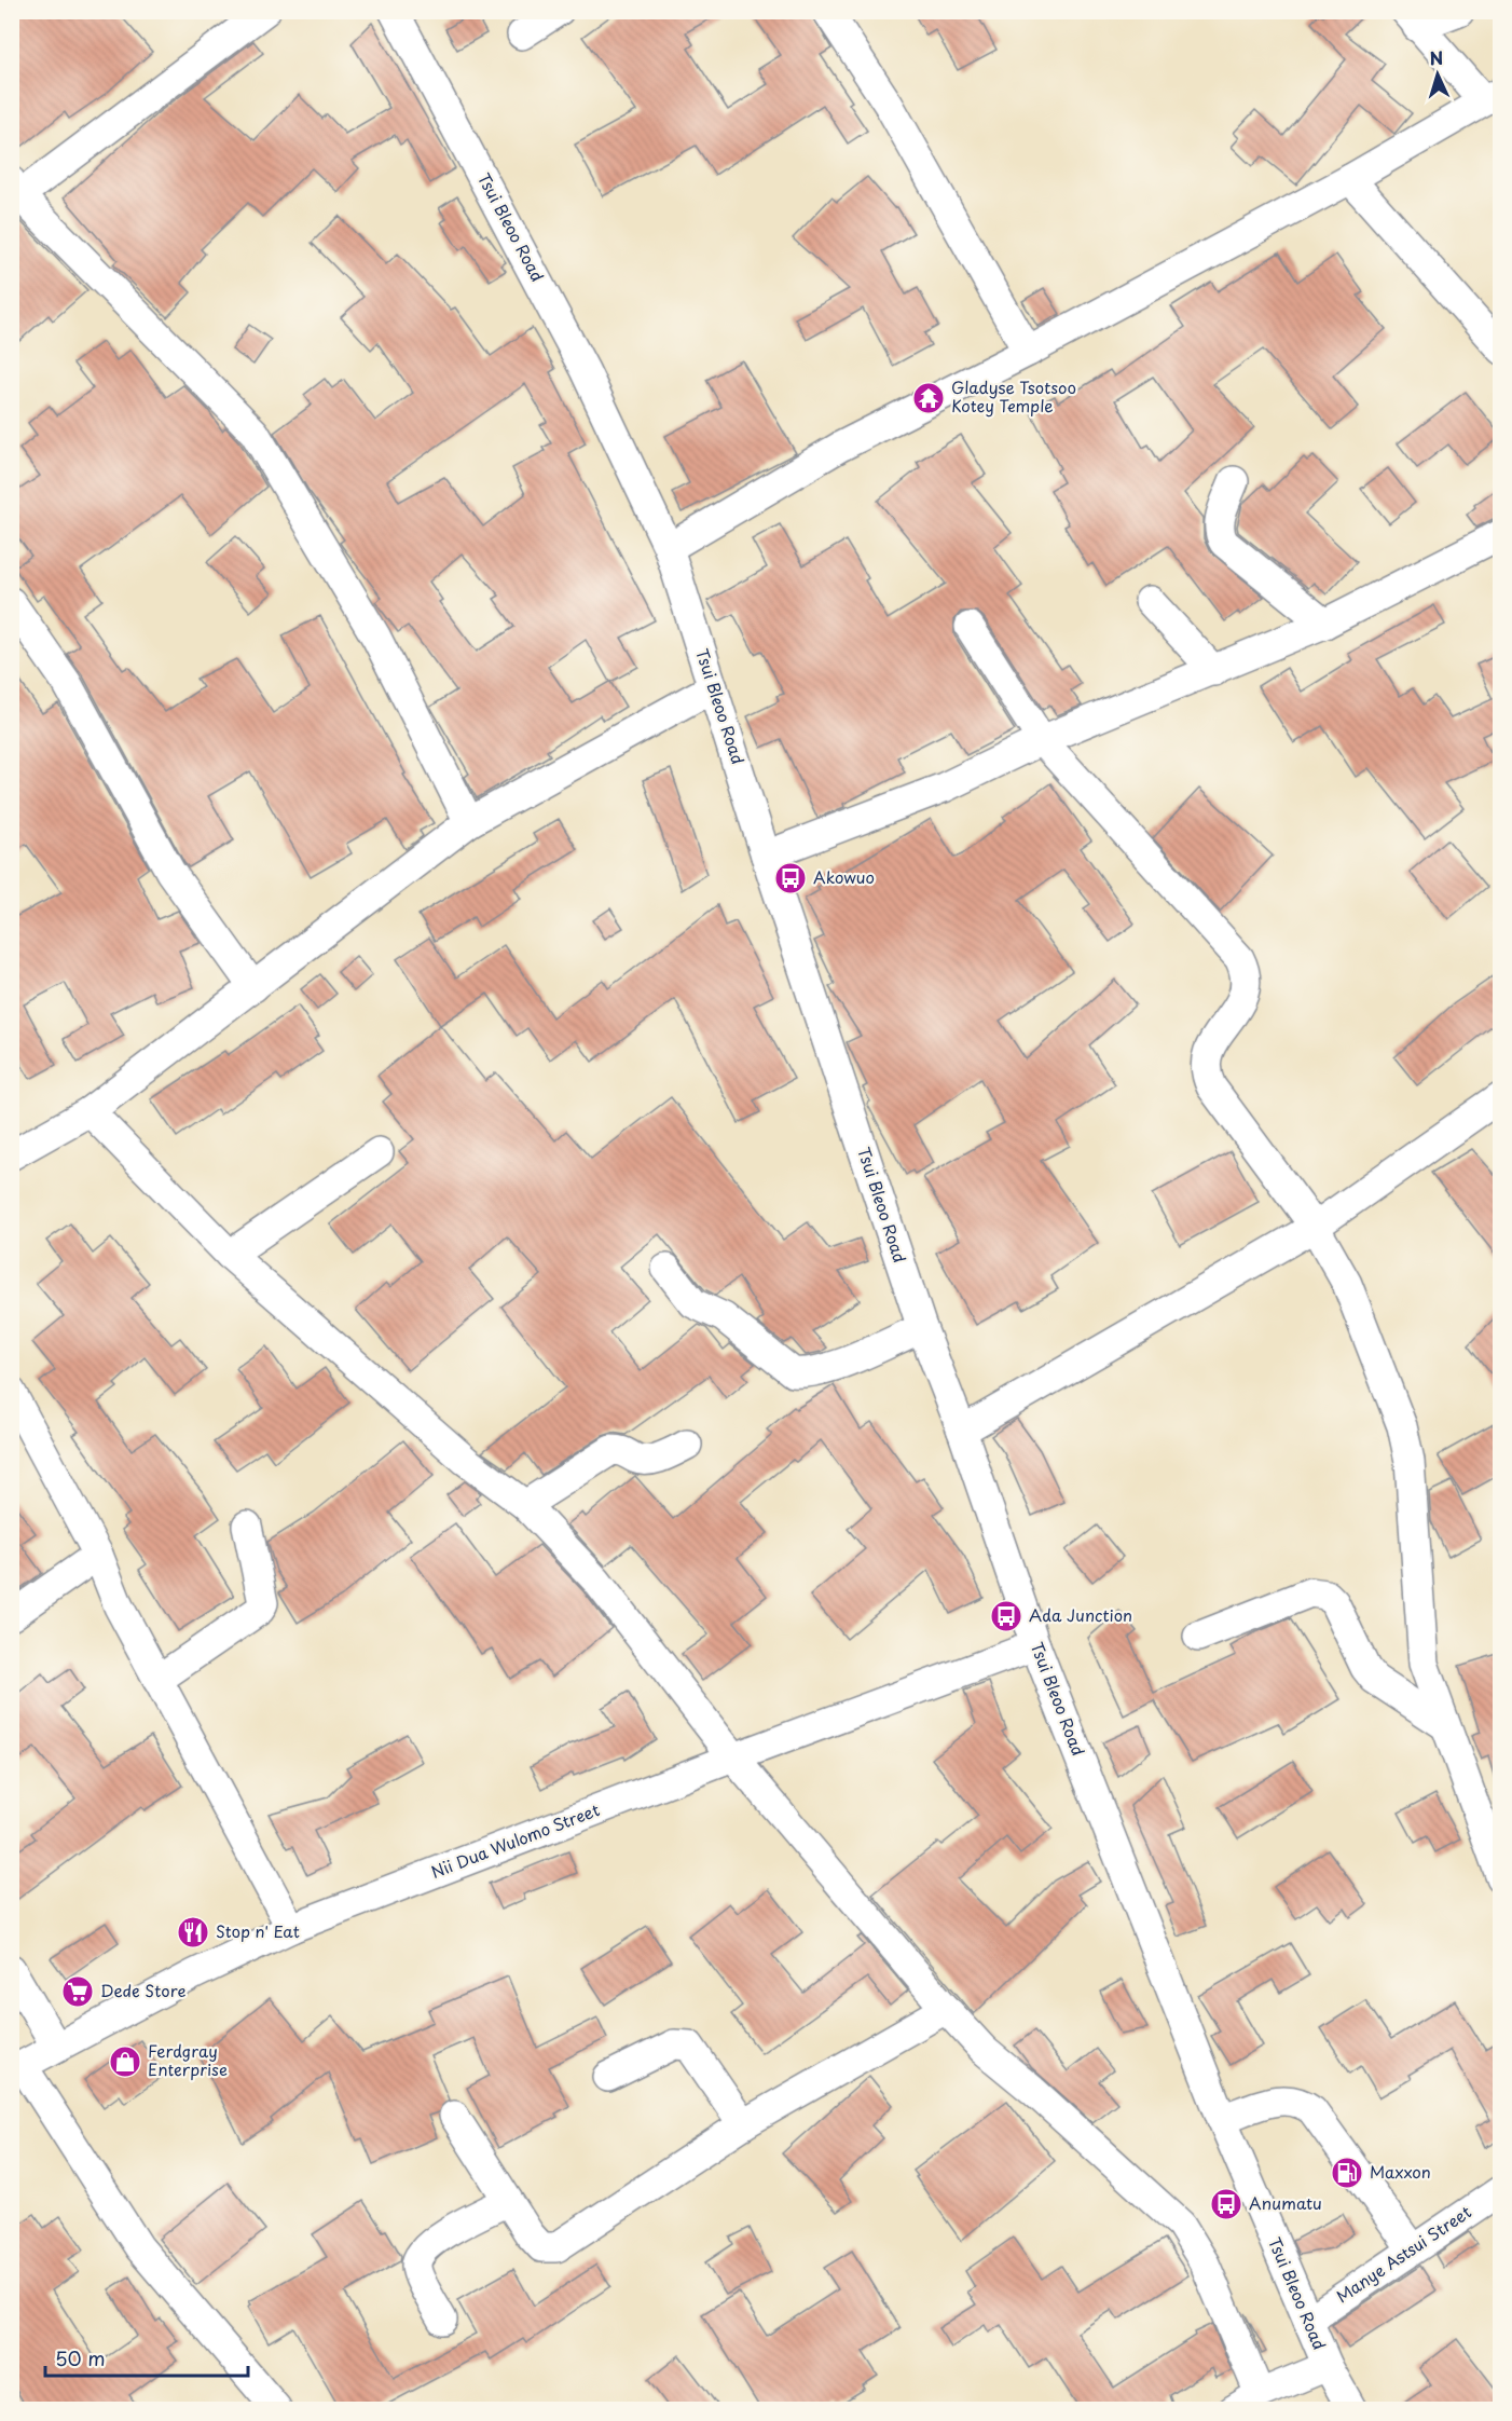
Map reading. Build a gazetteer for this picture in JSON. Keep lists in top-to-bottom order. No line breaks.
{"streets":{"street":["Tsui Bleoo Road","Nii Dua Wulomo Street","Manye Astsui Street"]},"crossings":[["Tsui Bleoo Road","Nii Dua Wulomo Street"],["Tsui Bleoo Road","Manye Astsui Street"]],"places":{"temple":["Gladyse Tsotsoo Kotey Temple"],"bus stop":["Akowuo","Ada Junction","Anumatu"],"restaurant":["Stop n' Eat"],"supermarket":["Dede Store"],"shop":["Ferdgray Enterprise"],"fuel station":["Maxxon"]},"scale_bar":"50 m","north":"top"}
